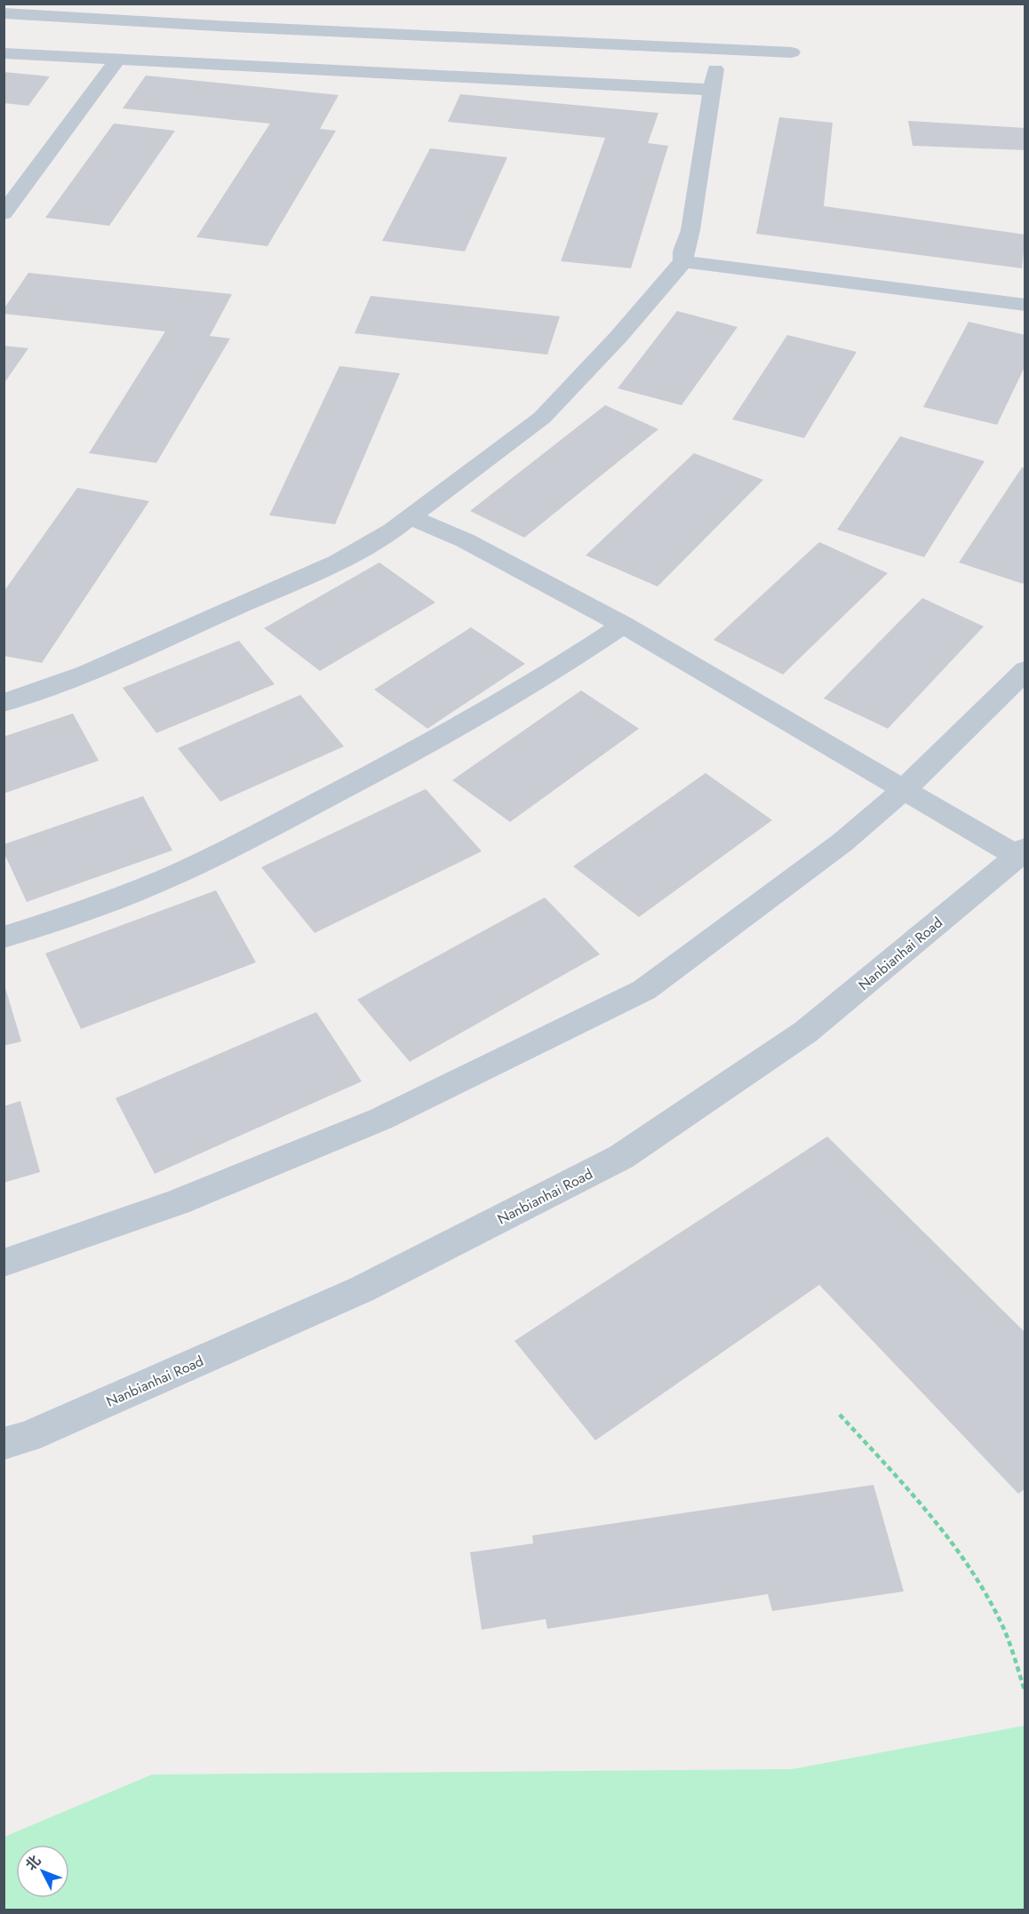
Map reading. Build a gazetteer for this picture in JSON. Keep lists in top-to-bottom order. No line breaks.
{"streets":{"street":["Nanbianhai Road"]},"north":"top left"}
